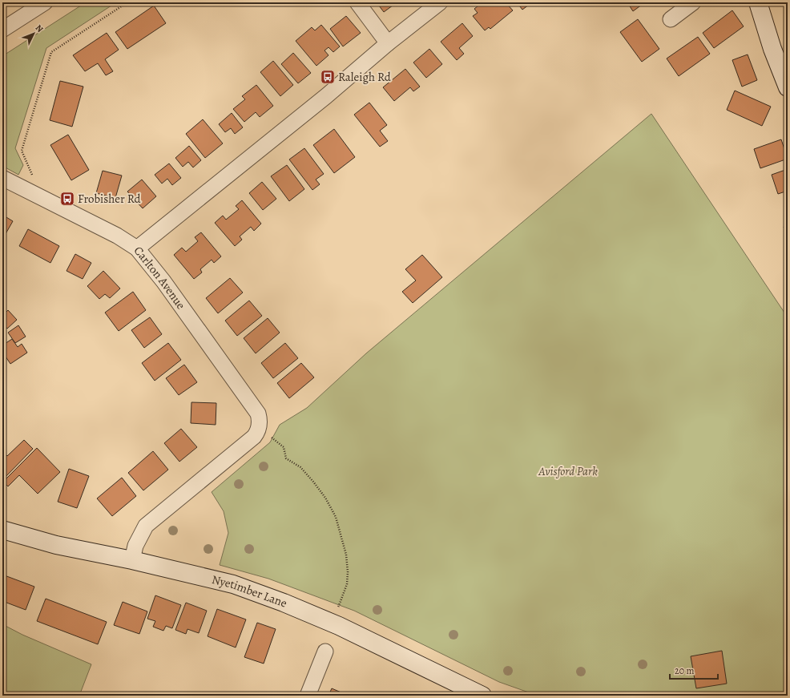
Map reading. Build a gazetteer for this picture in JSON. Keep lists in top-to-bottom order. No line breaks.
{"streets":{"street":["Carlton Avenue","Nyetimber Lane"]},"parks":["Avisford Park"],"places":{"bus stop":["Raleigh Rd","Frobisher Rd"]},"scale_bar":"20 m","north":"top right"}
